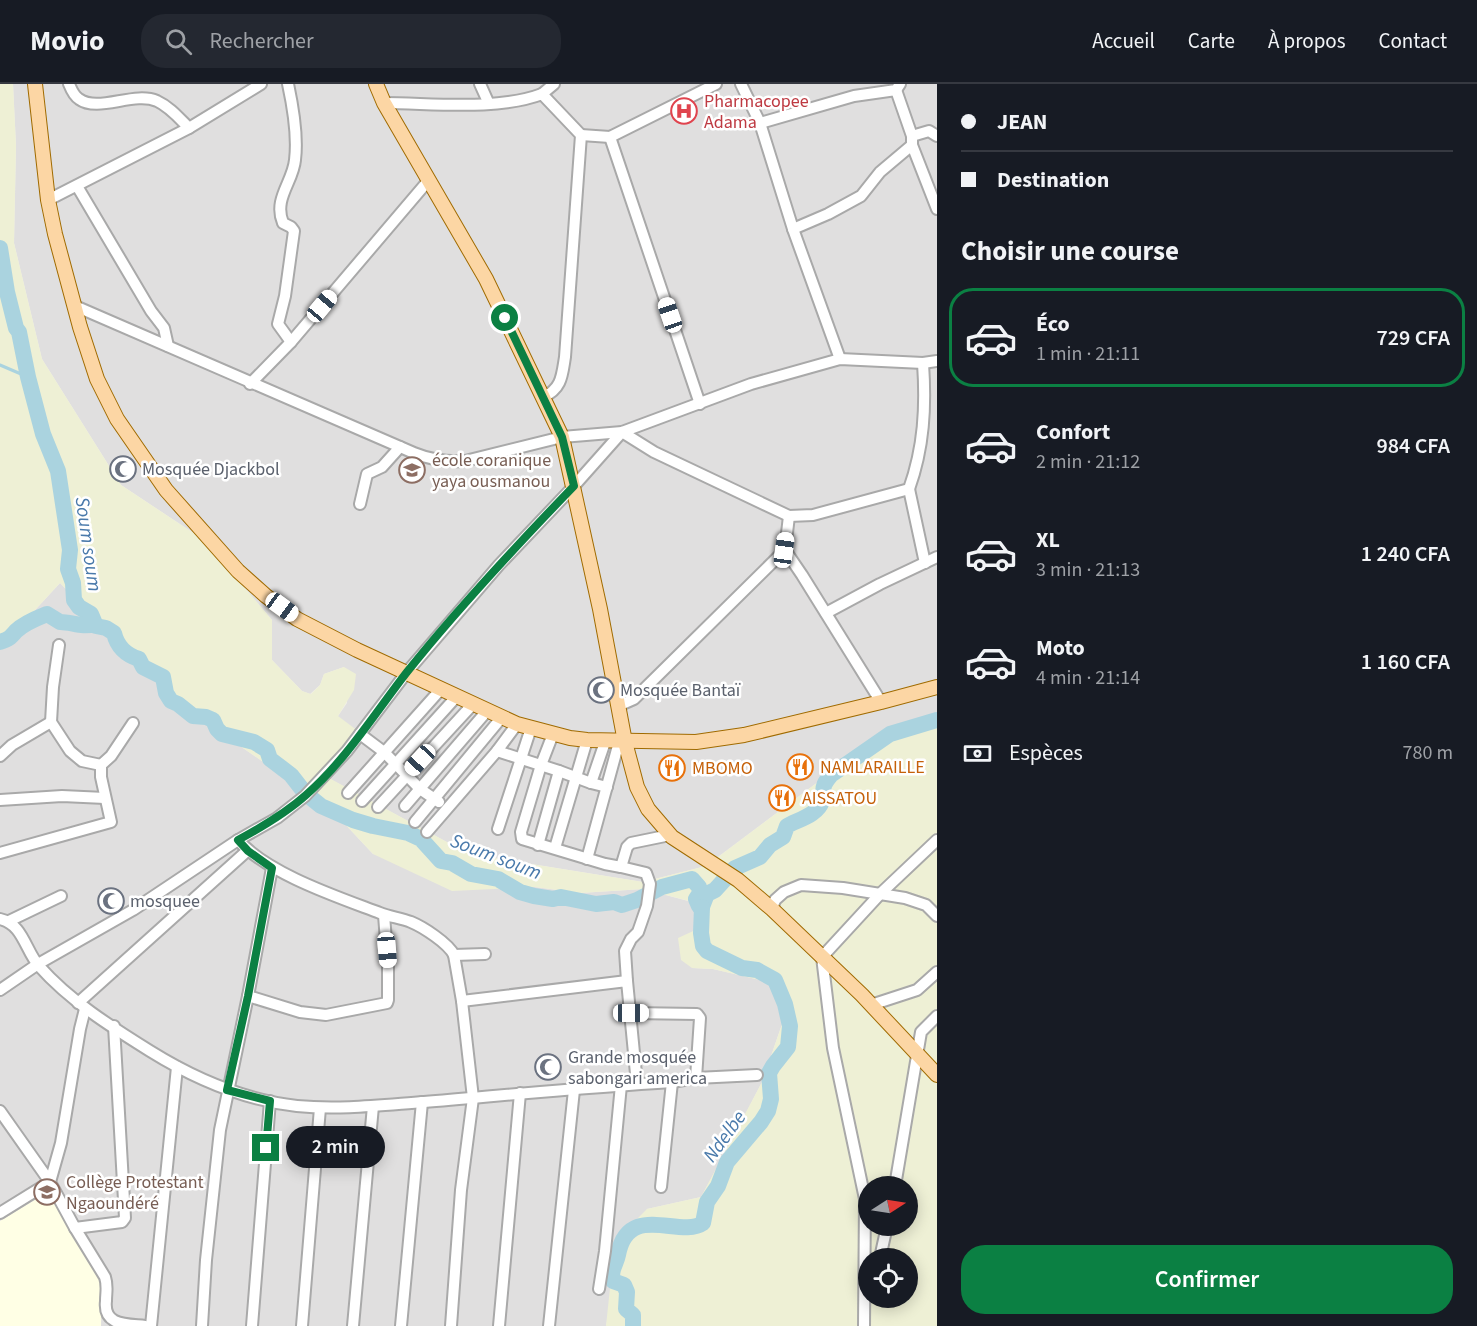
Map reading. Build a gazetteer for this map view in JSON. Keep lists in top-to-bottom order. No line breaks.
{"water":["Soum soum","Ndelbe"],"places":{"hospital":["Pharmacopee Adama"],"mosque":["Mosquée Djackbol","Mosquée Bantaï","mosquee","Grande mosquée sabongari america"],"school or university":["école coranique yaya ousmanou","Collège Protestant Ngaoundéré"],"restaurant":["NAMLARAILLE","MBOMO","AISSATOU"]},"north":"right","page":{"header":"Movio","search":"Rechercher","nav":["Accueil","Carte","À propos","Contact"],"banner":["JEAN","Destination"],"heading":"Choisir une course","list":[{"name":"Éco","note":"1 min · 21:11","value":"729 CFA"},{"name":"Confort","note":"2 min · 21:12","value":"984 CFA"},{"name":"XL","note":"3 min · 21:13","value":"1 240 CFA"},{"name":"Moto","note":"4 min · 21:14","value":"1 160 CFA"}],"pay":["Espèces","780 m"],"bubble":"2 min","buttons":"Confirmer"}}
